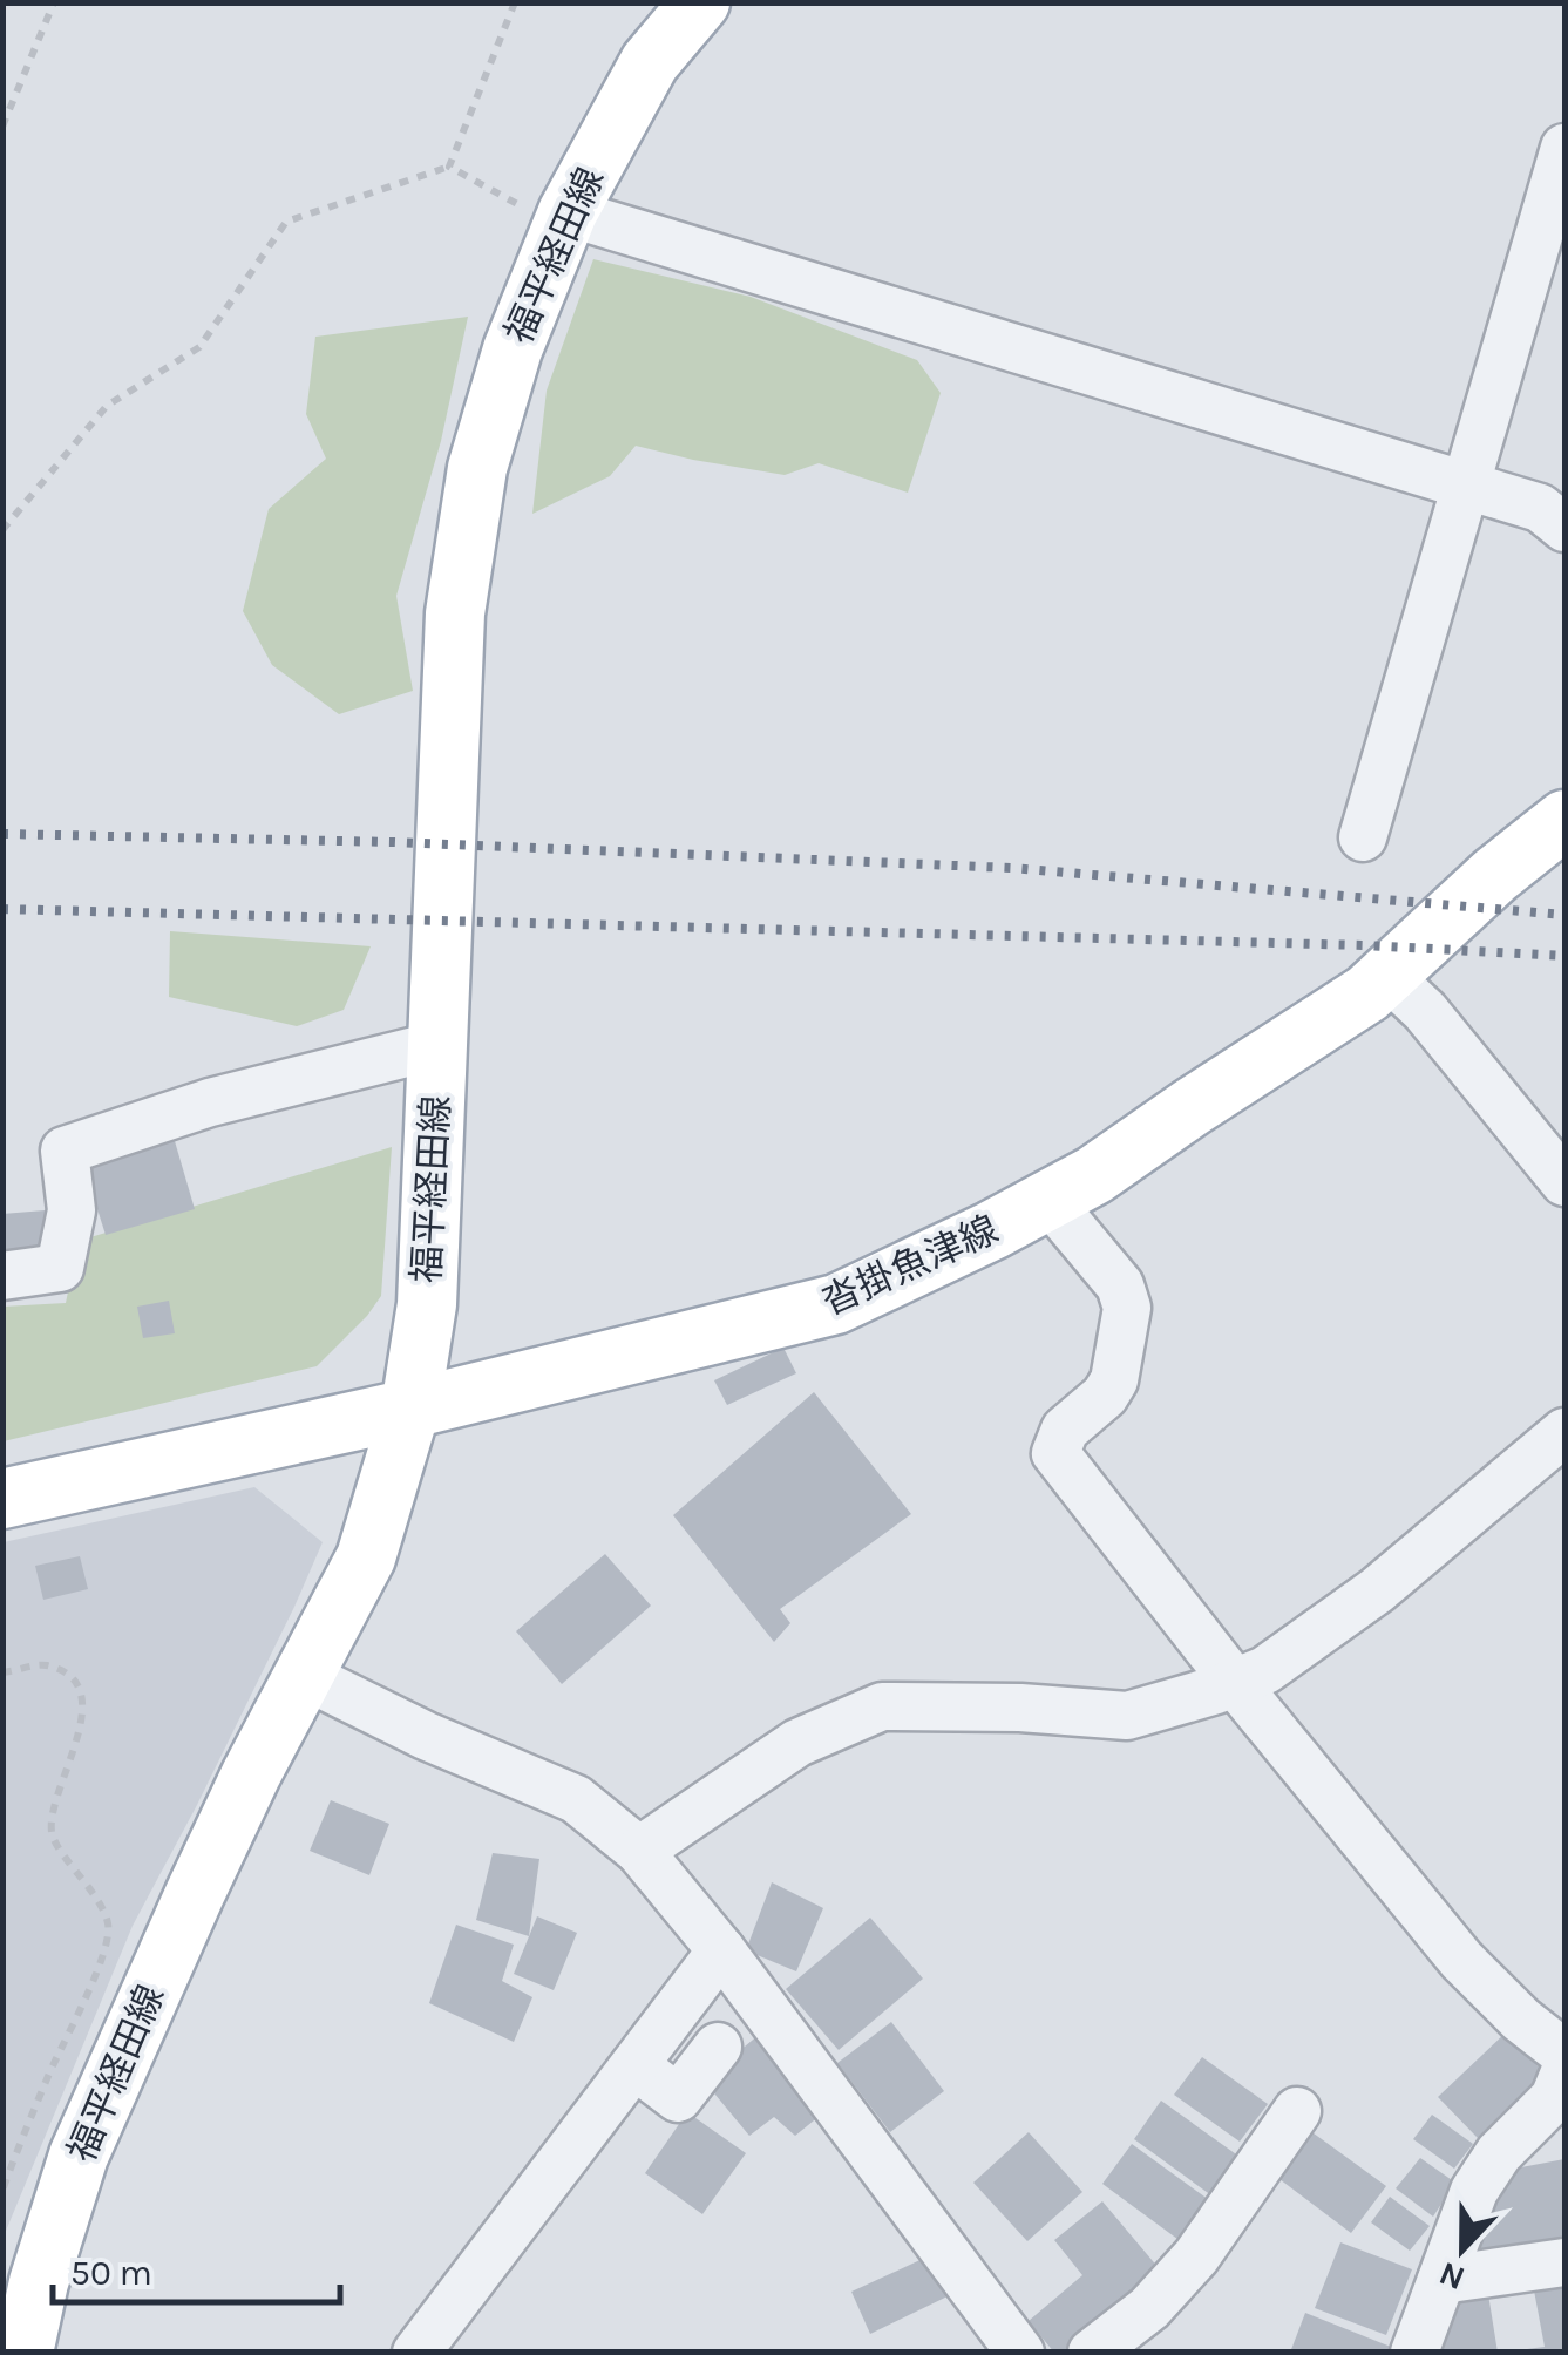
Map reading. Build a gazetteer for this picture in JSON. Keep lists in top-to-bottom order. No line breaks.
{"streets":{"main road":["福平経田線","沓掛魚津線"]},"crossings":[["福平経田線","沓掛魚津線"]],"scale_bar":"50 m","north":"bottom"}
